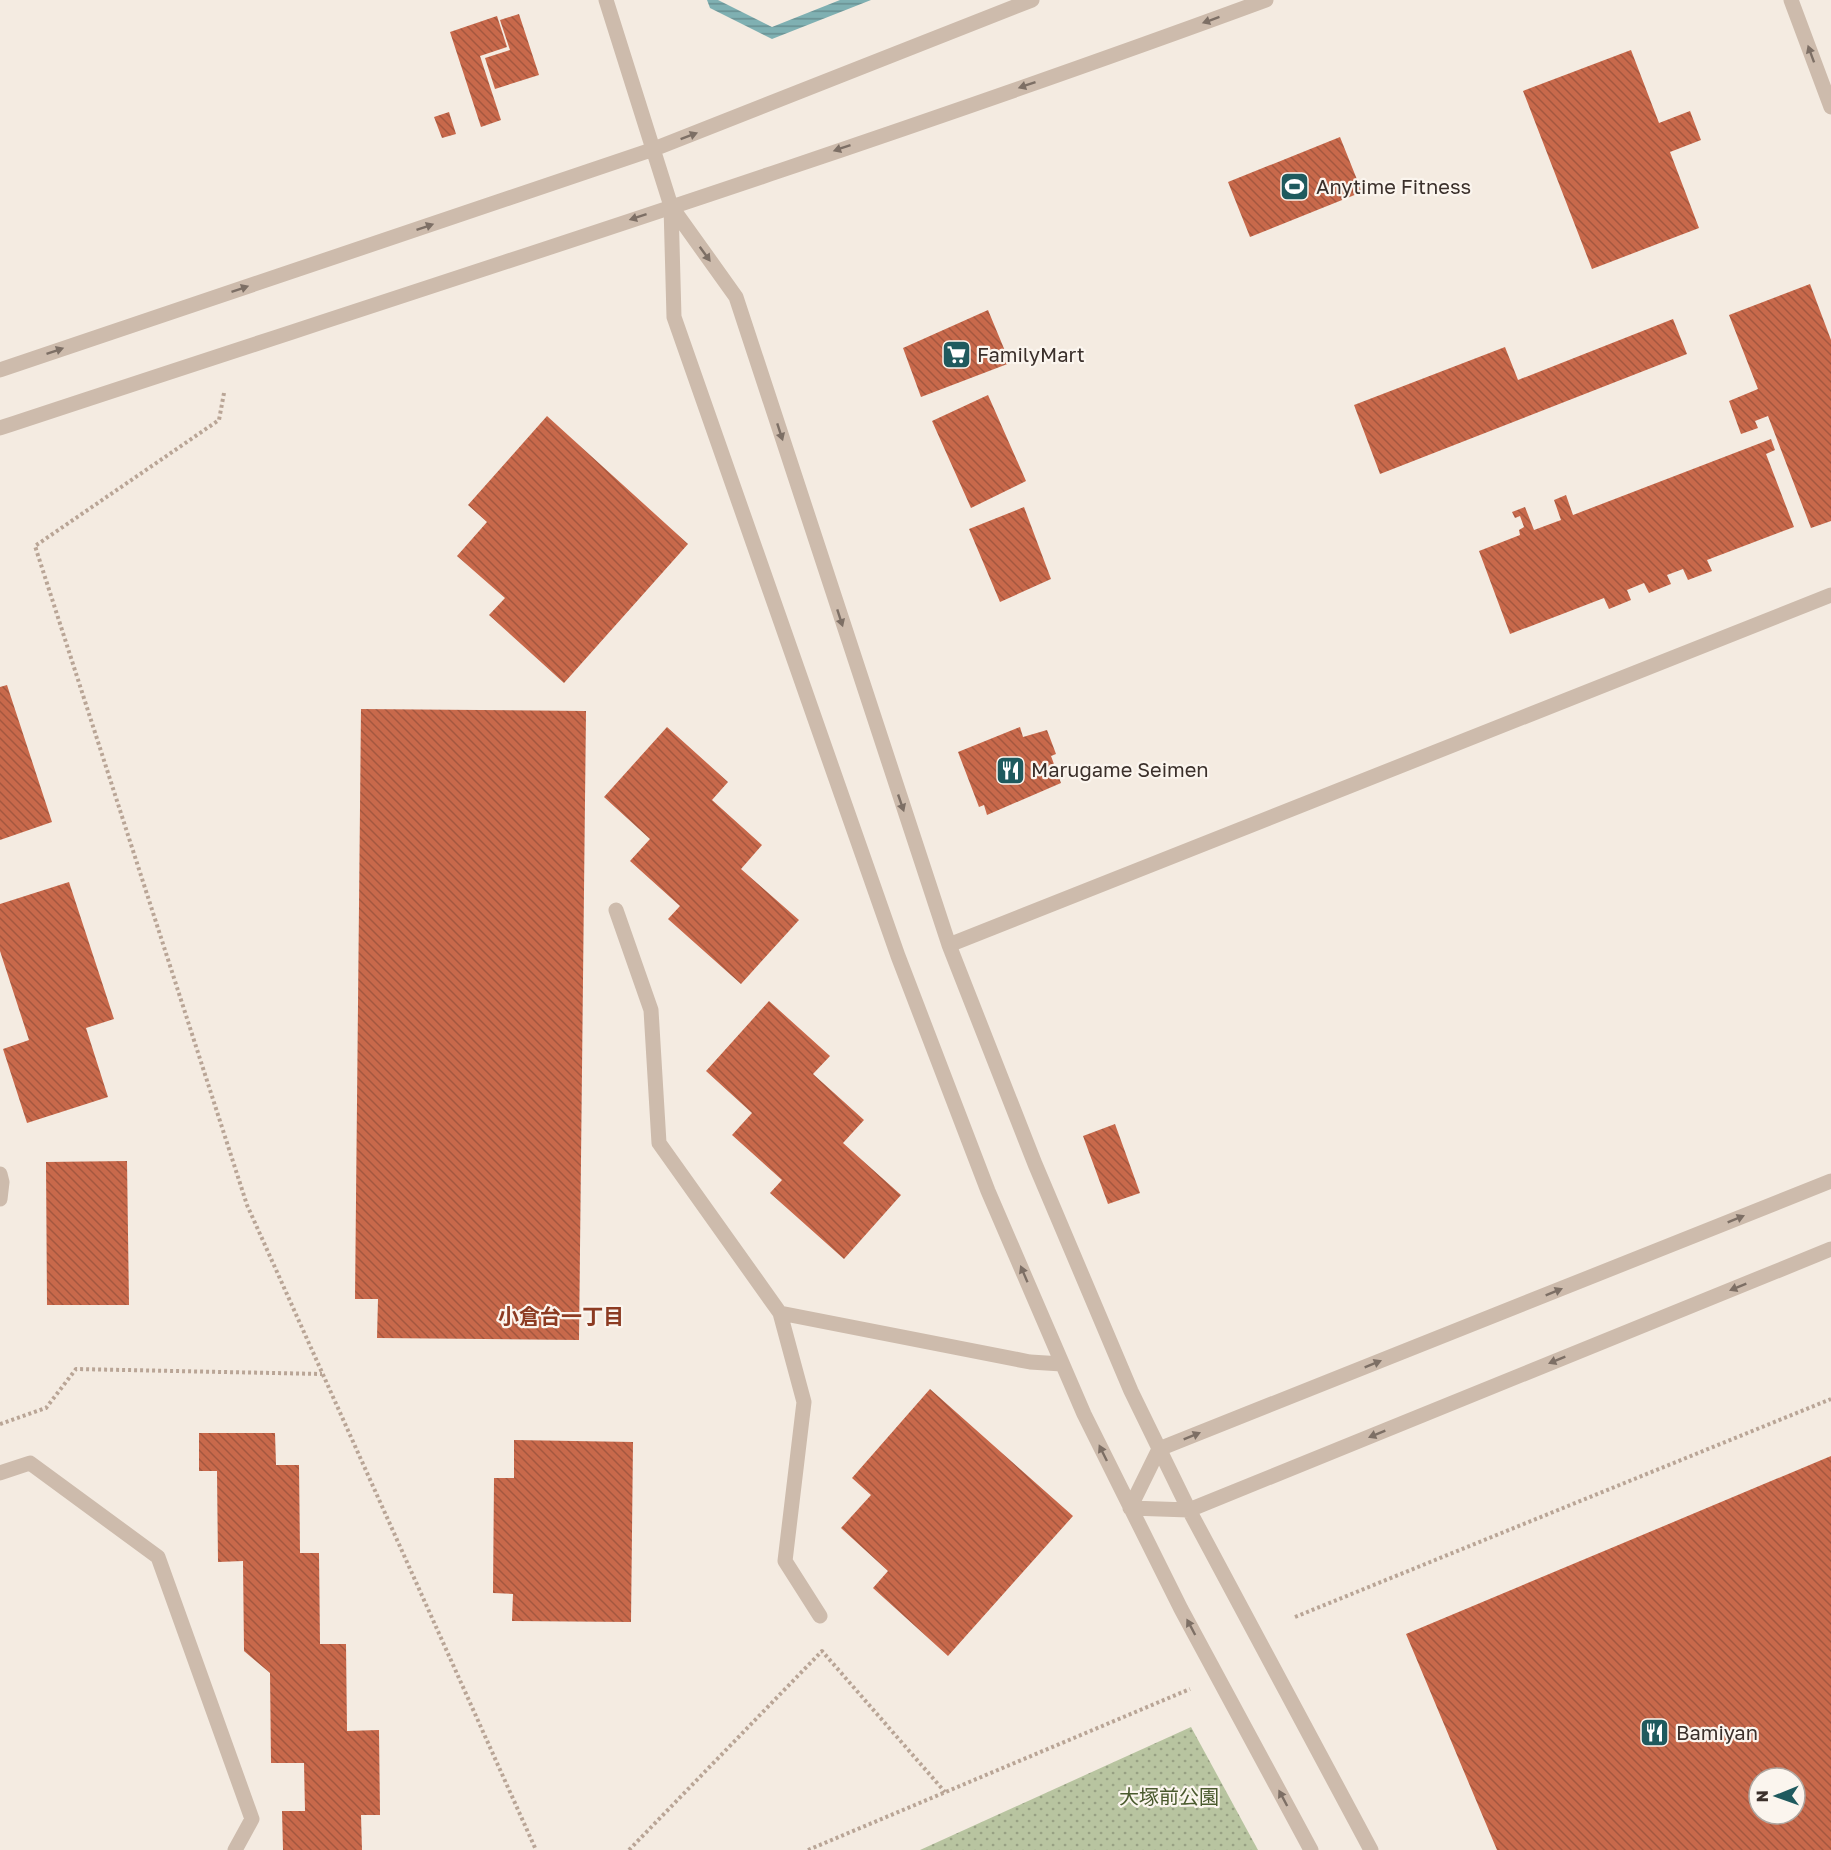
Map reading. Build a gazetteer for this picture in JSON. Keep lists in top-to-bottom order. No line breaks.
{"districts":["小倉台一丁目"],"parks":["大塚前公園"],"places":{"sports":["Anytime Fitness"],"supermarket":["FamilyMart"],"restaurant":["Marugame Seimen","Bamiyan"]},"north":"left"}
